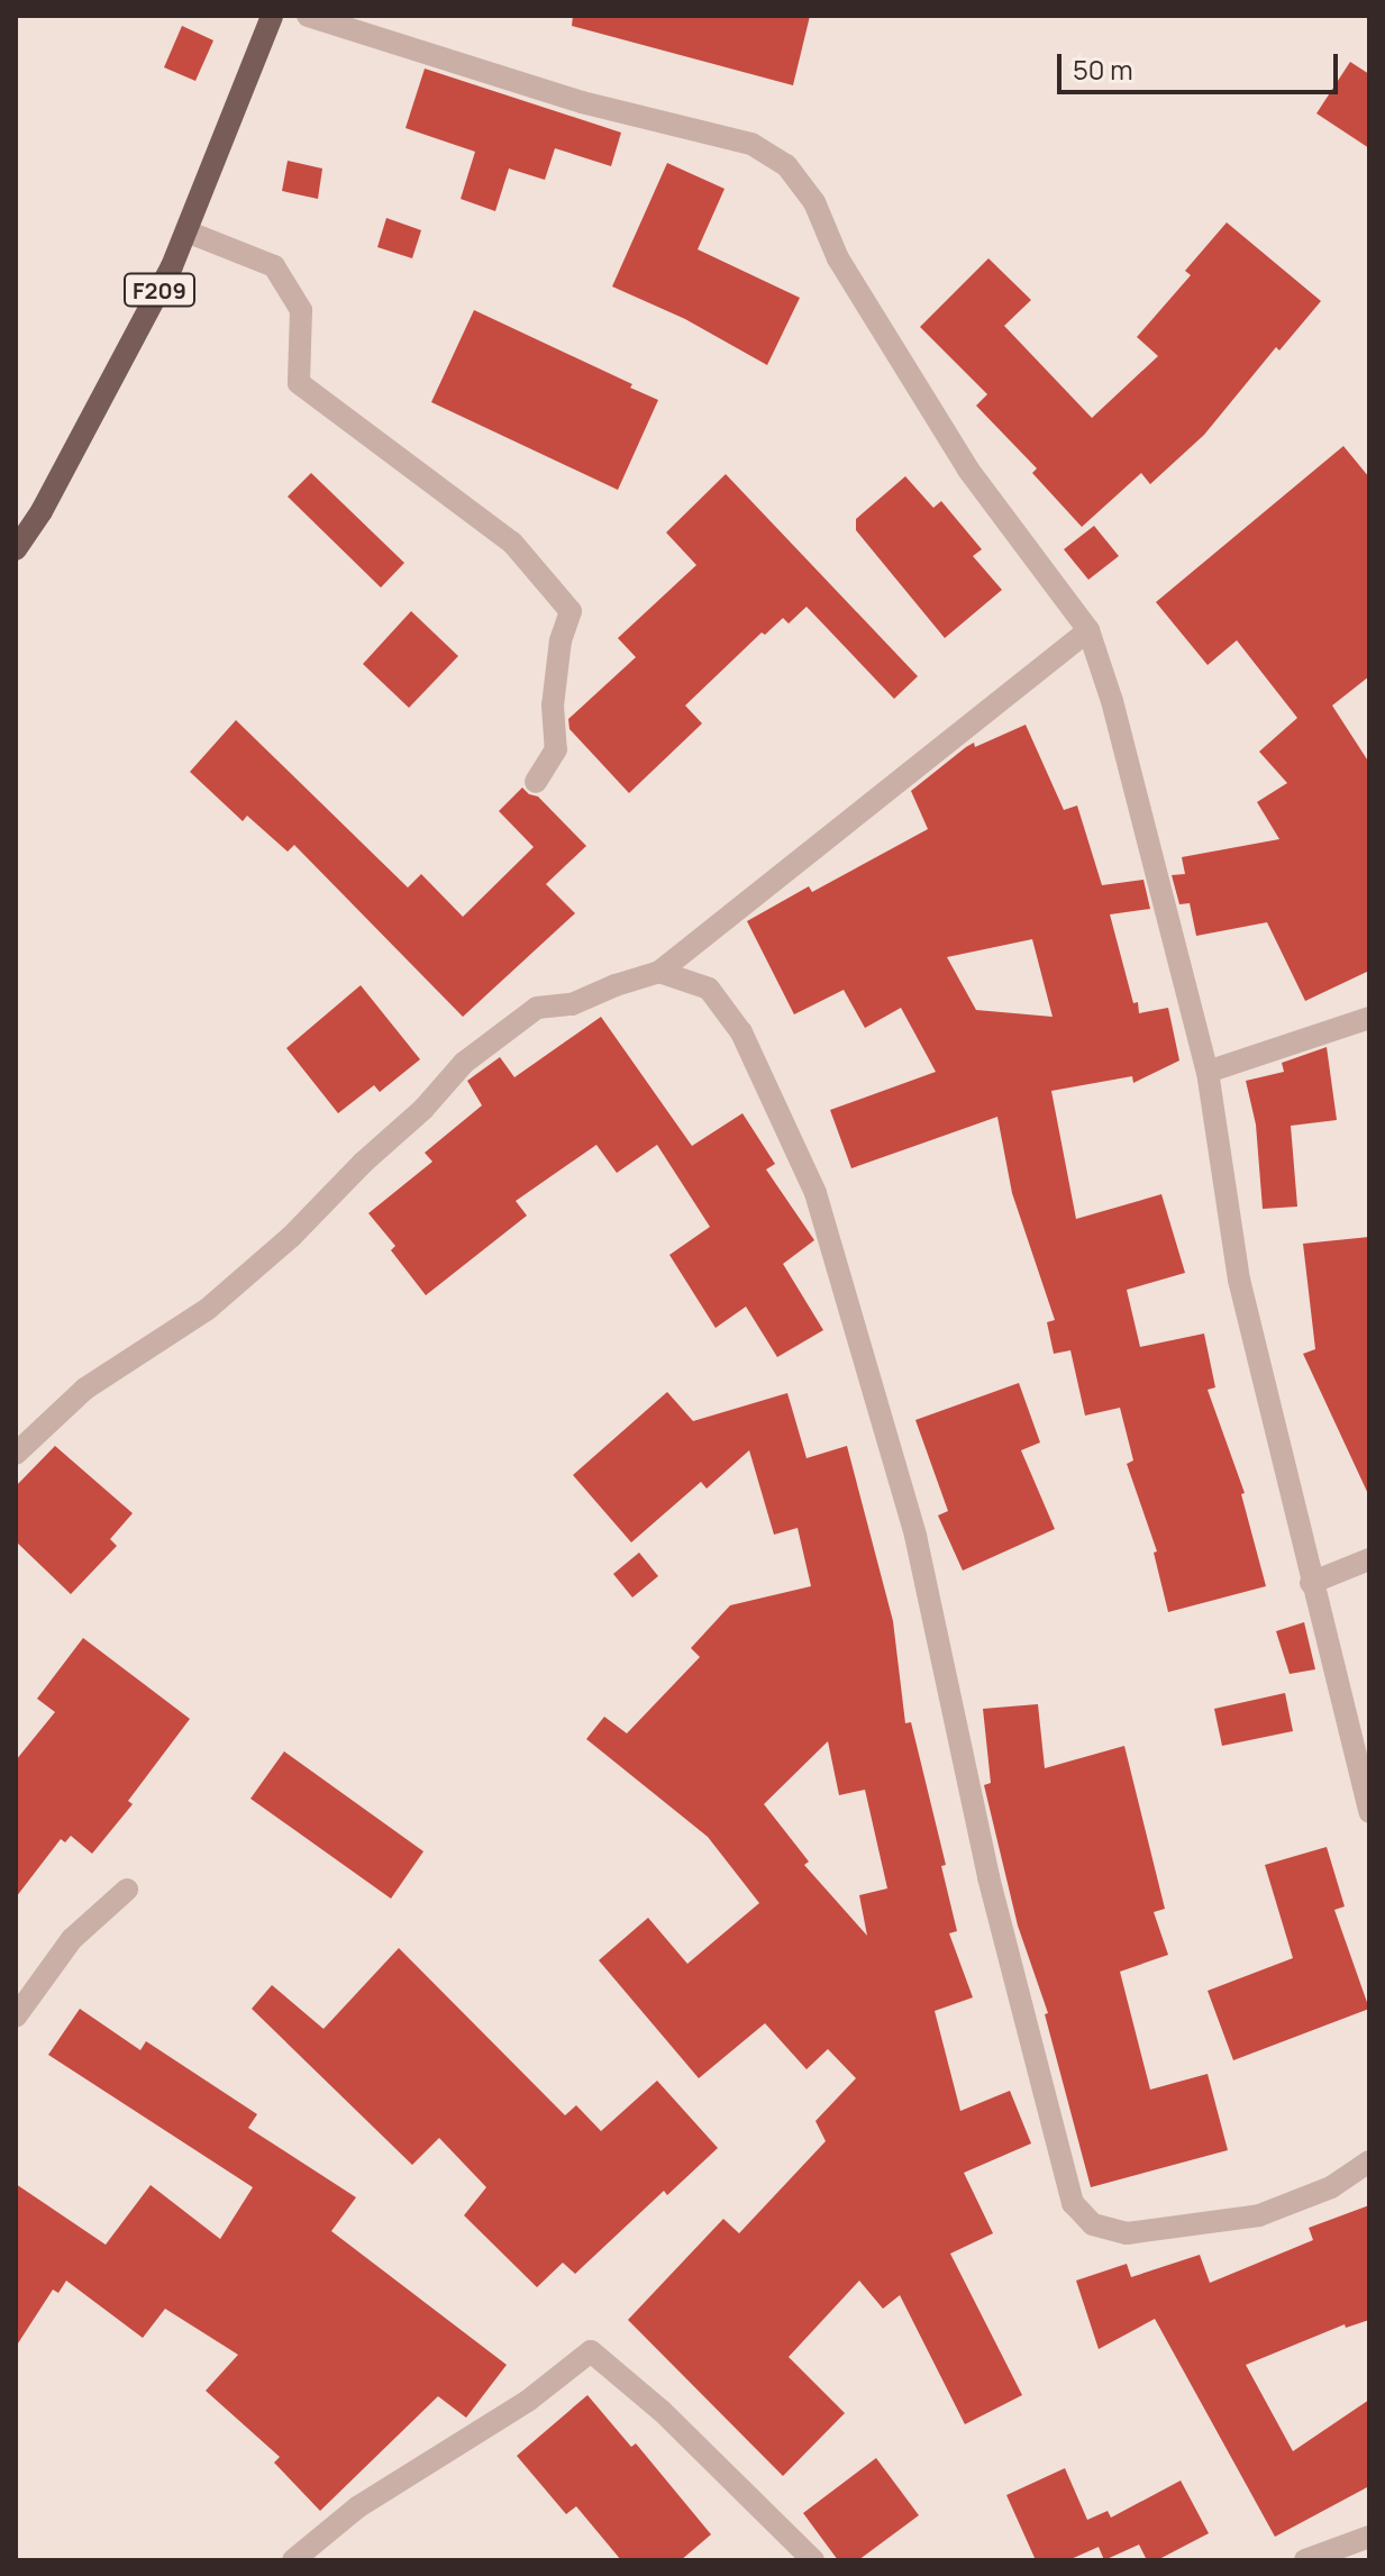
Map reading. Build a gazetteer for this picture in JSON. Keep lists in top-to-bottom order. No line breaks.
{"streets":{"main road":["F209"]},"scale_bar":"50 m"}
